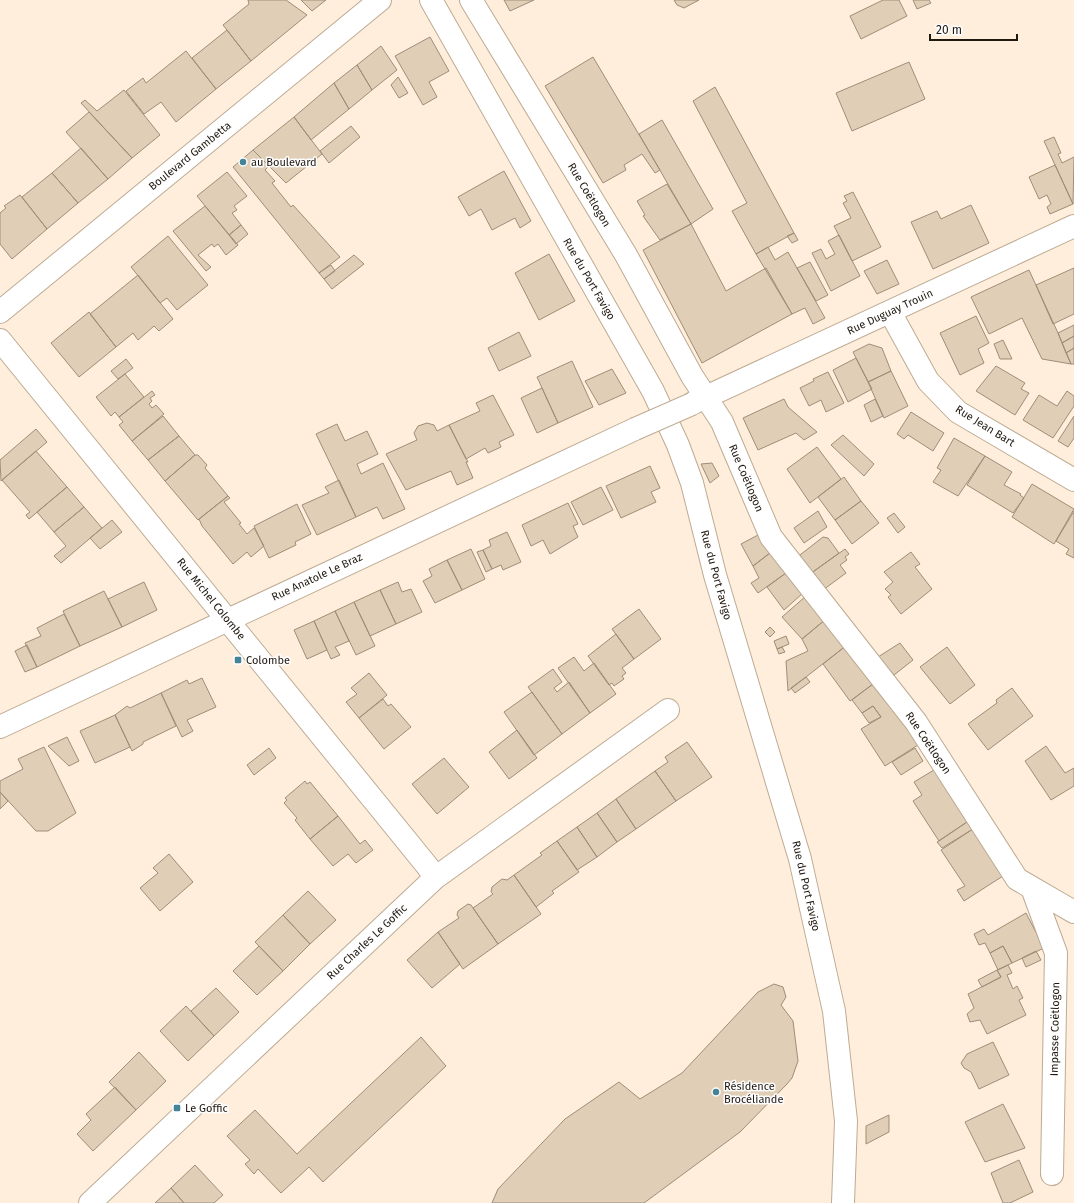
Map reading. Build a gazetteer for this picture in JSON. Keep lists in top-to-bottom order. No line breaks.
{"streets":{"street":["Boulevard Gambetta","Rue Coëtlogon","Rue du Port Favigo","Rue Duguay Trouin","Rue Jean Bart","Rue Anatole Le Braz","Rue Michel Colombe","Rue Charles Le Goffic","Impasse Coëtlogon"]},"crossings":[["Rue Coëtlogon","Rue Duguay Trouin"],["Rue Coëtlogon","Impasse Coëtlogon"],["Rue Duguay Trouin","Rue Jean Bart"],["Rue Duguay Trouin","Rue Anatole Le Braz"],["Rue Anatole Le Braz","Rue Michel Colombe"],["Rue Michel Colombe","Rue Charles Le Goffic"]],"places":{"other":["au Boulevard","Résidence Brocéliande"],"transit":["Colombe","Le Goffic"]},"scale_bar":"20 m"}
